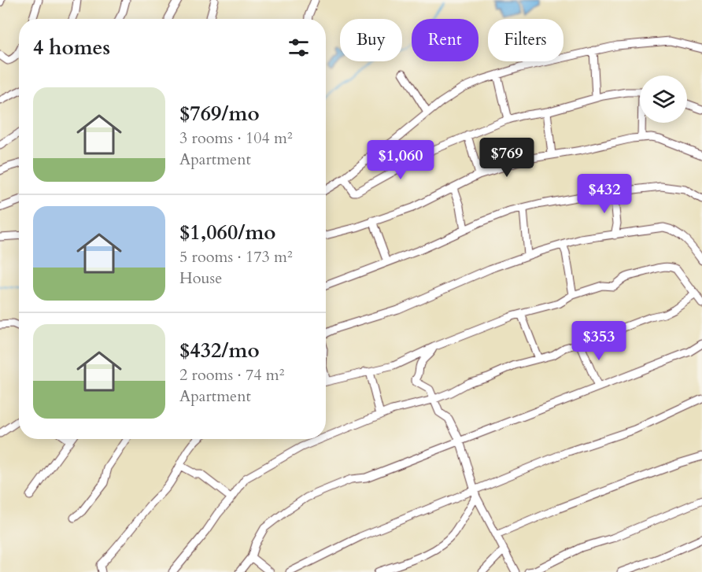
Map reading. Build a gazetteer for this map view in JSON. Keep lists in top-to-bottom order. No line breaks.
{"page":{"chip":["Buy","Rent","Filters"],"heading":"4 homes","list":[{"name":"$769/mo","note":"3 rooms · 104 m² · Apartment"},{"name":"$1,060/mo","note":"5 rooms · 173 m² · House"},{"name":"$432/mo","note":"2 rooms · 74 m² · Apartment"}],"price":["$769","$1,060","$432","$353"]}}
